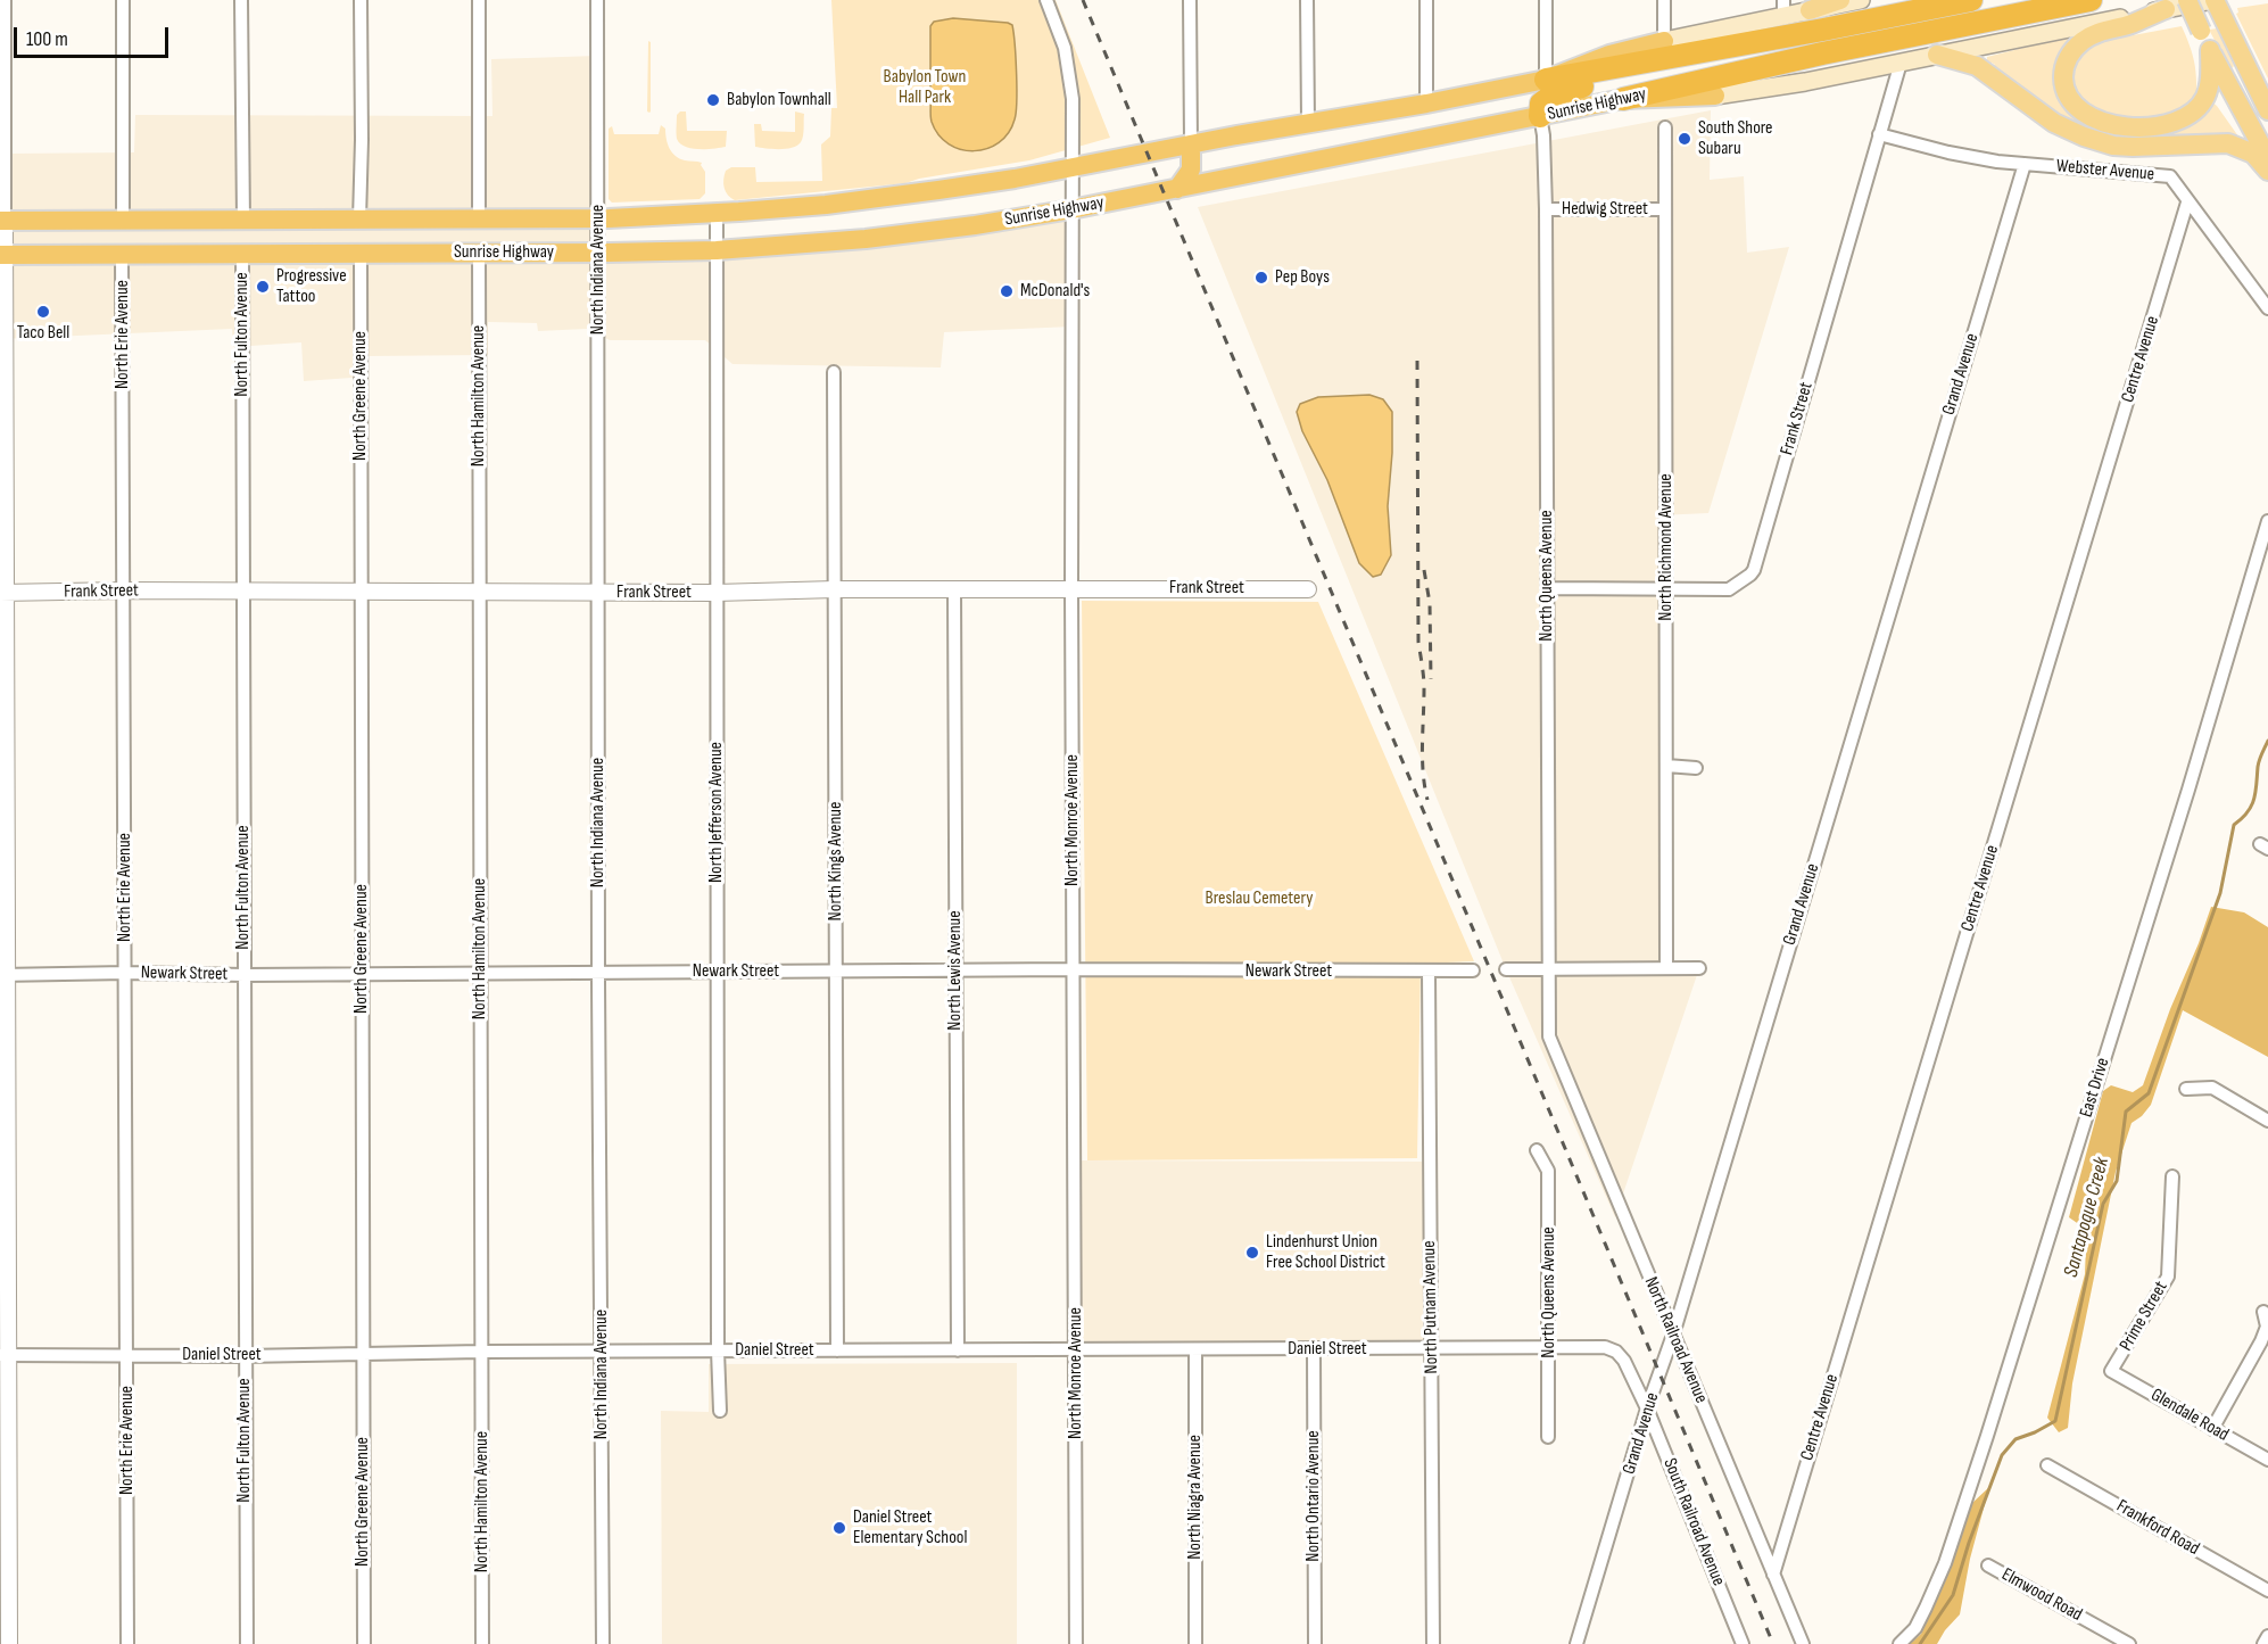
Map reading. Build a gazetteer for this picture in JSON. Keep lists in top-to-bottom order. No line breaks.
{"streets":{"highway":["Sunrise Highway"],"street":["Webster Avenue","Hedwig Street","North Indiana Avenue","North Erie Avenue","North Fulton Avenue","Centre Avenue","Grand Avenue","North Greene Avenue","North Hamilton Avenue","Frank Street","North Richmond Avenue","North Queens Avenue","North Jefferson Avenue","North Monroe Avenue","North Kings Avenue","North Lewis Avenue","Newark Street","East Drive","North Putnam Avenue","Prime Street","North Railroad Avenue","Daniel Street","Glendale Road","North Ontario Avenue","North Niagra Avenue","South Railroad Avenue","Frankford Road","Elmwood Road"]},"crossings":[["Sunrise Highway","North Indiana Avenue"],["Sunrise Highway","North Erie Avenue"],["Sunrise Highway","North Fulton Avenue"],["Sunrise Highway","North Greene Avenue"],["Sunrise Highway","North Hamilton Avenue"],["Sunrise Highway","North Queens Avenue"],["Sunrise Highway","North Jefferson Avenue"],["Sunrise Highway","North Monroe Avenue"],["Webster Avenue","Centre Avenue"],["Webster Avenue","Grand Avenue"],["Webster Avenue","Frank Street"],["Hedwig Street","North Richmond Avenue"],["Hedwig Street","North Queens Avenue"],["North Indiana Avenue","Frank Street"],["North Indiana Avenue","Newark Street"],["North Indiana Avenue","Daniel Street"],["North Erie Avenue","Frank Street"],["North Erie Avenue","Newark Street"],["North Erie Avenue","Daniel Street"],["North Fulton Avenue","Frank Street"],["North Fulton Avenue","Newark Street"],["North Fulton Avenue","Daniel Street"],["Centre Avenue","North Railroad Avenue"],["Grand Avenue","North Railroad Avenue"],["Grand Avenue","South Railroad Avenue"],["North Greene Avenue","Frank Street"],["North Greene Avenue","Newark Street"],["North Greene Avenue","Daniel Street"],["North Hamilton Avenue","Frank Street"],["North Hamilton Avenue","Newark Street"],["North Hamilton Avenue","Daniel Street"],["Frank Street","North Richmond Avenue"],["Frank Street","North Queens Avenue"],["Frank Street","North Jefferson Avenue"],["Frank Street","North Monroe Avenue"],["Frank Street","North Kings Avenue"],["Frank Street","North Lewis Avenue"],["North Queens Avenue","North Railroad Avenue"],["North Queens Avenue","Daniel Street"],["North Queens Avenue","South Railroad Avenue"],["North Jefferson Avenue","Newark Street"],["North Jefferson Avenue","Daniel Street"],["North Monroe Avenue","Newark Street"],["North Monroe Avenue","Daniel Street"],["North Kings Avenue","Newark Street"],["North Kings Avenue","Daniel Street"],["North Lewis Avenue","Newark Street"],["North Lewis Avenue","Daniel Street"],["Newark Street","North Putnam Avenue"],["North Putnam Avenue","Daniel Street"],["Prime Street","Glendale Road"],["Daniel Street","North Ontario Avenue"],["Daniel Street","North Niagra Avenue"],["Daniel Street","South Railroad Avenue"]],"water":["Santapogue Creek"],"parks":["Babylon Town Hall Park","Breslau Cemetery"],"places":["Babylon Townhall","South Shore Subaru","Pep Boys","Progressive Tattoo","McDonald's","Taco Bell","Lindenhurst Union Free School District","Daniel Street Elementary School"],"scale_bar":"100 m"}
